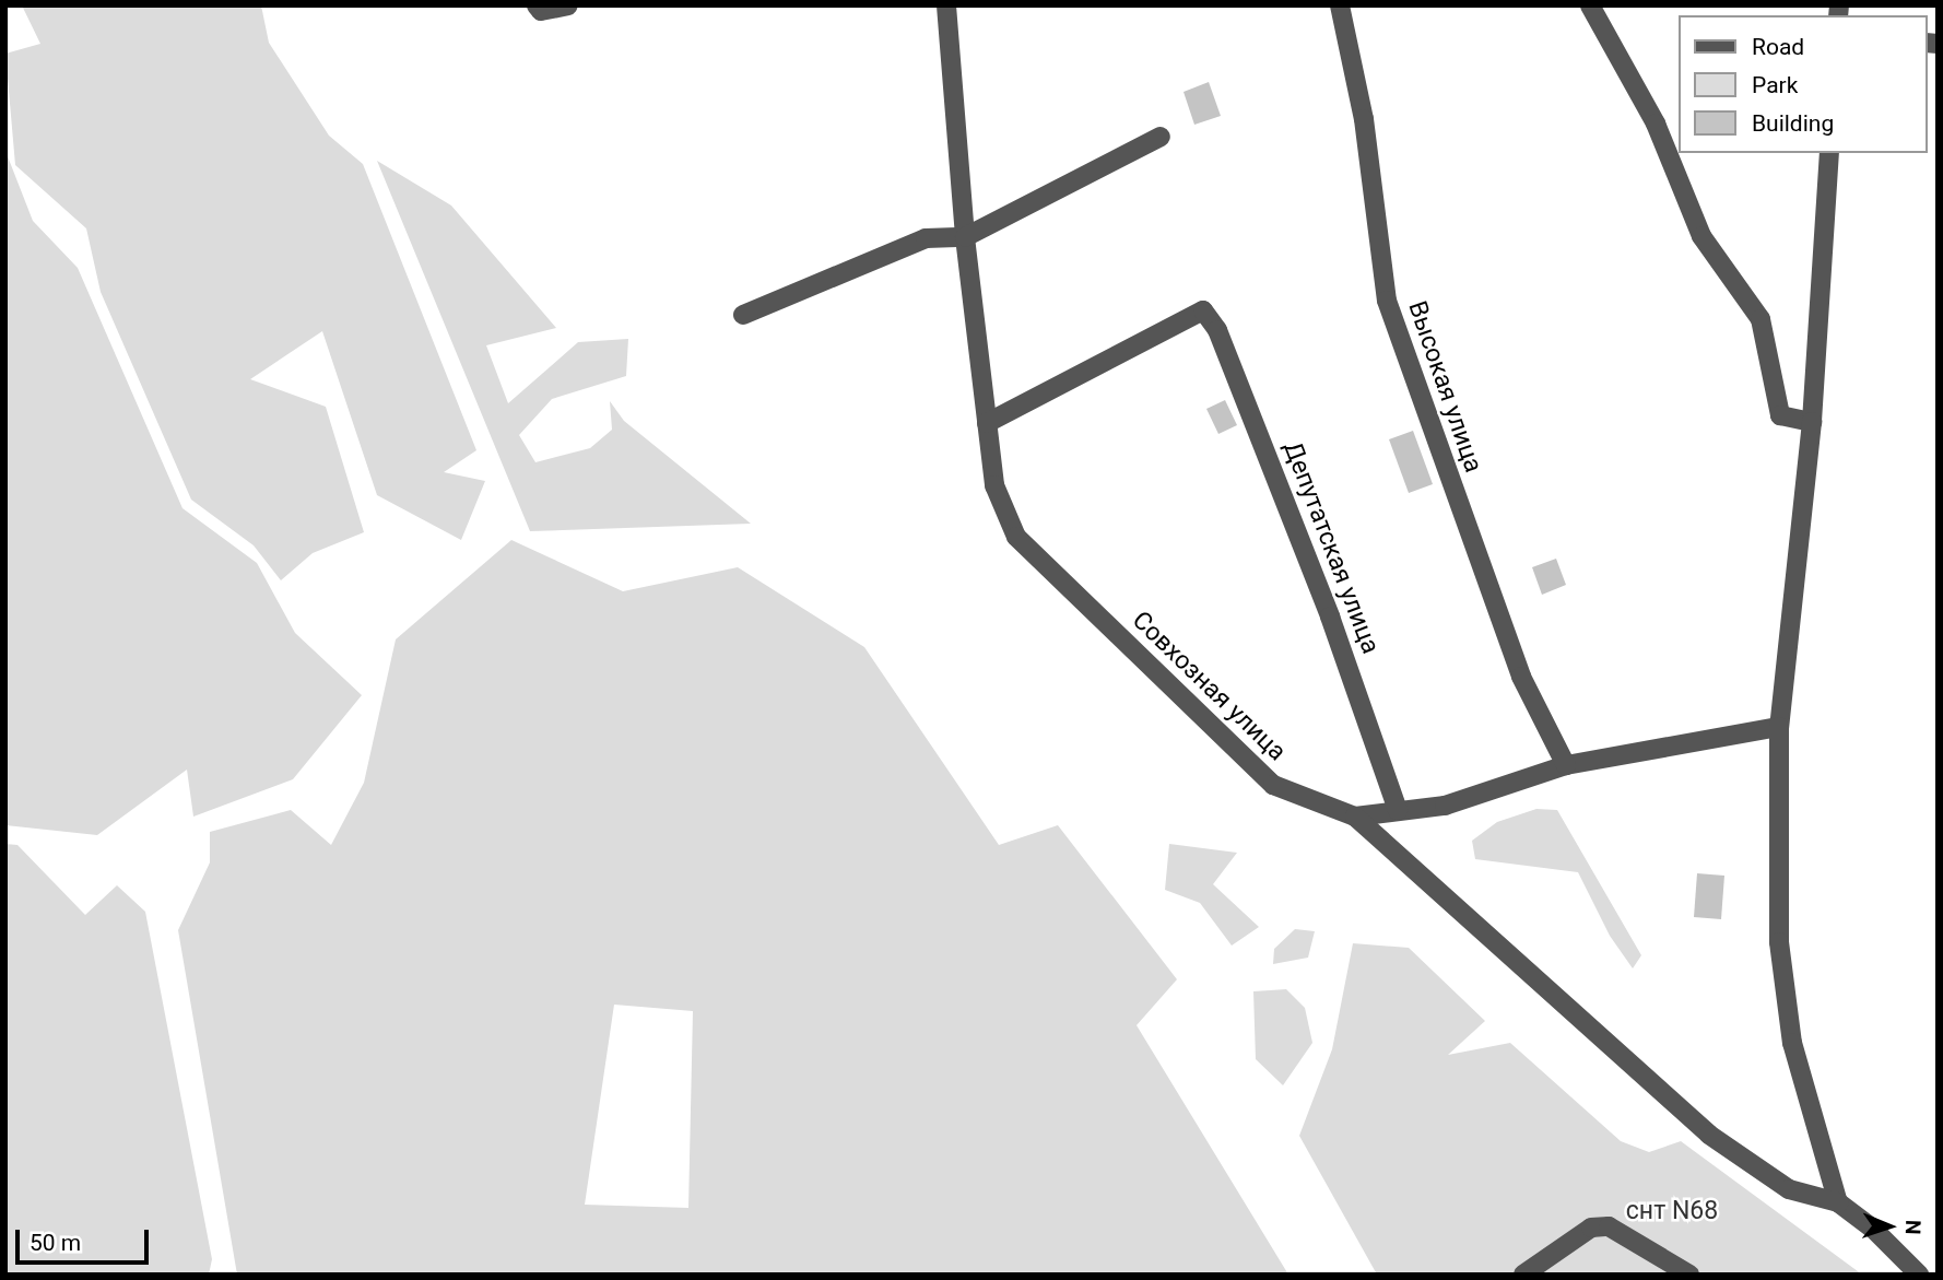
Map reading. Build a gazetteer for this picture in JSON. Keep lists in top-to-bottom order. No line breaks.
{"streets":{"street":["Высокая улица","Депутатская улица","Совхозная улица"]},"crossings":[["Высокая улица","Совхозная улица"],["Депутатская улица","Совхозная улица"]],"parks":["снт N68"],"legend":["Road","Park","Building"],"scale_bar":"50 m","north":"right"}
